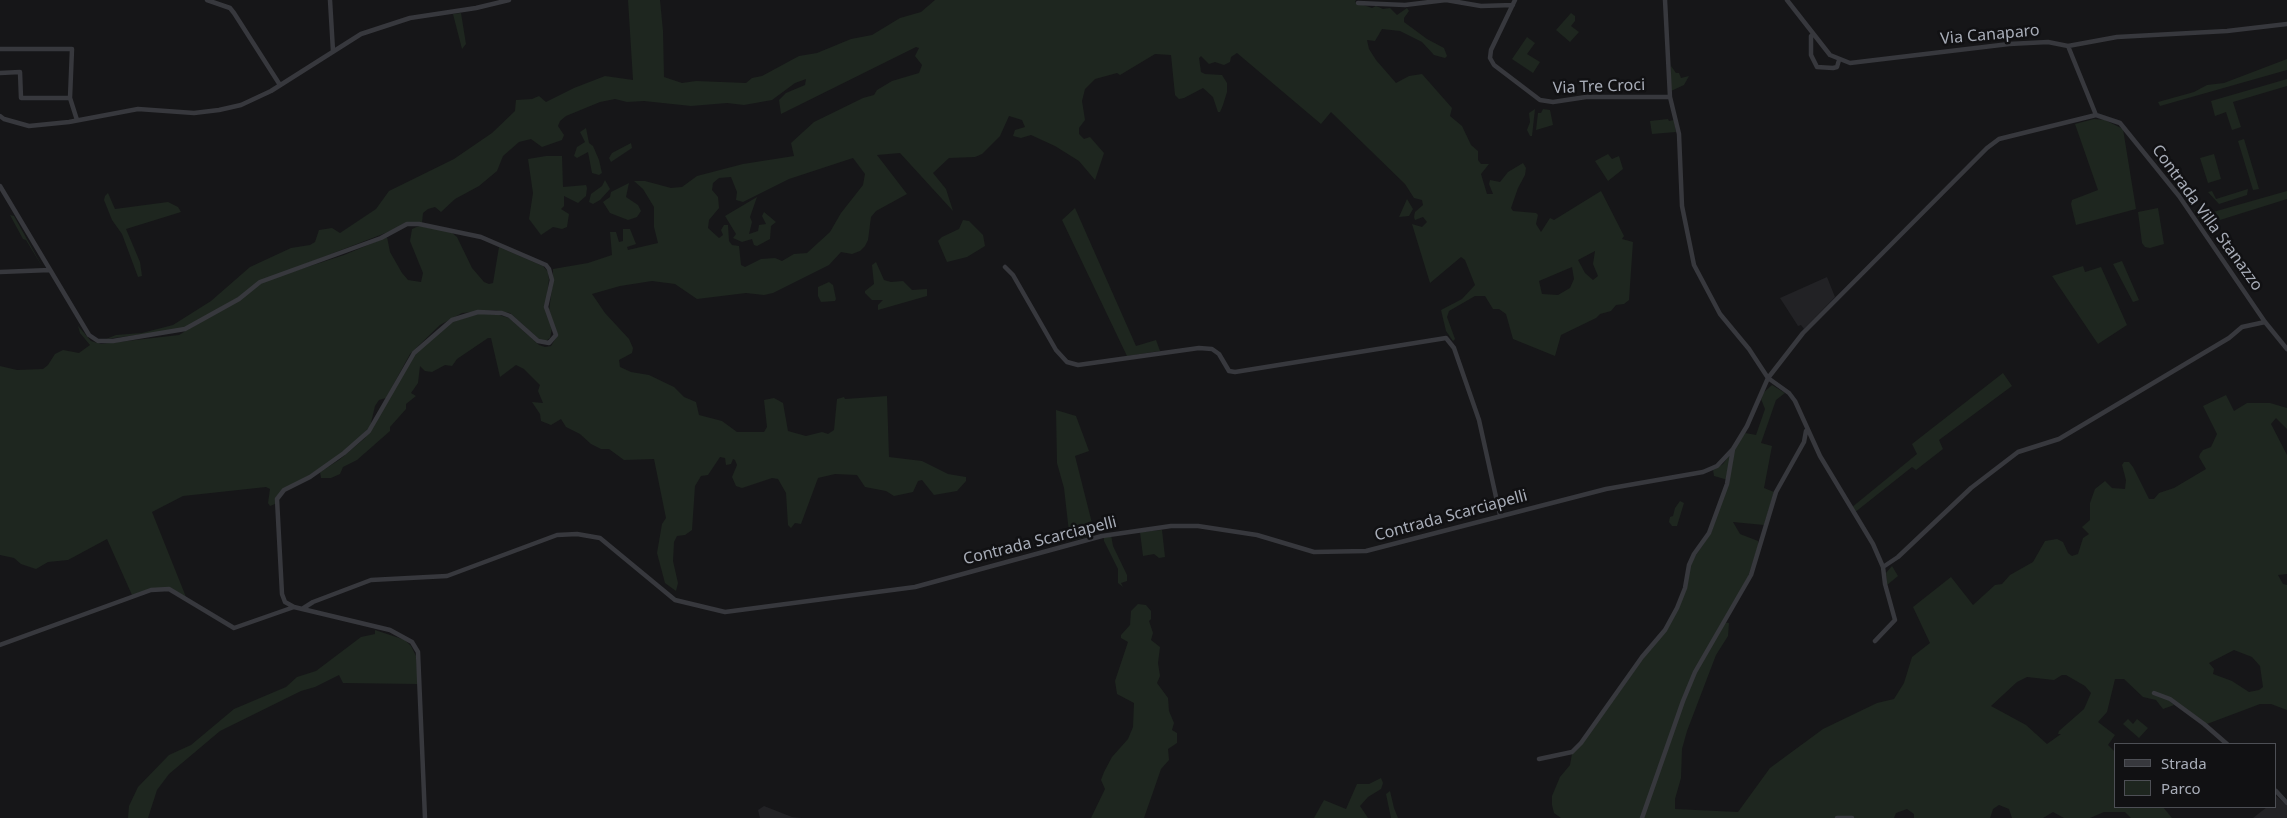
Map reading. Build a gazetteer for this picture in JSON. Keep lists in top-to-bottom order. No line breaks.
{"streets":{"street":["Via Canaparo","Via Tre Croci","Contrada Villa Stanazzo","Contrada Scarciapelli"]},"legend":["Strada","Parco"]}
